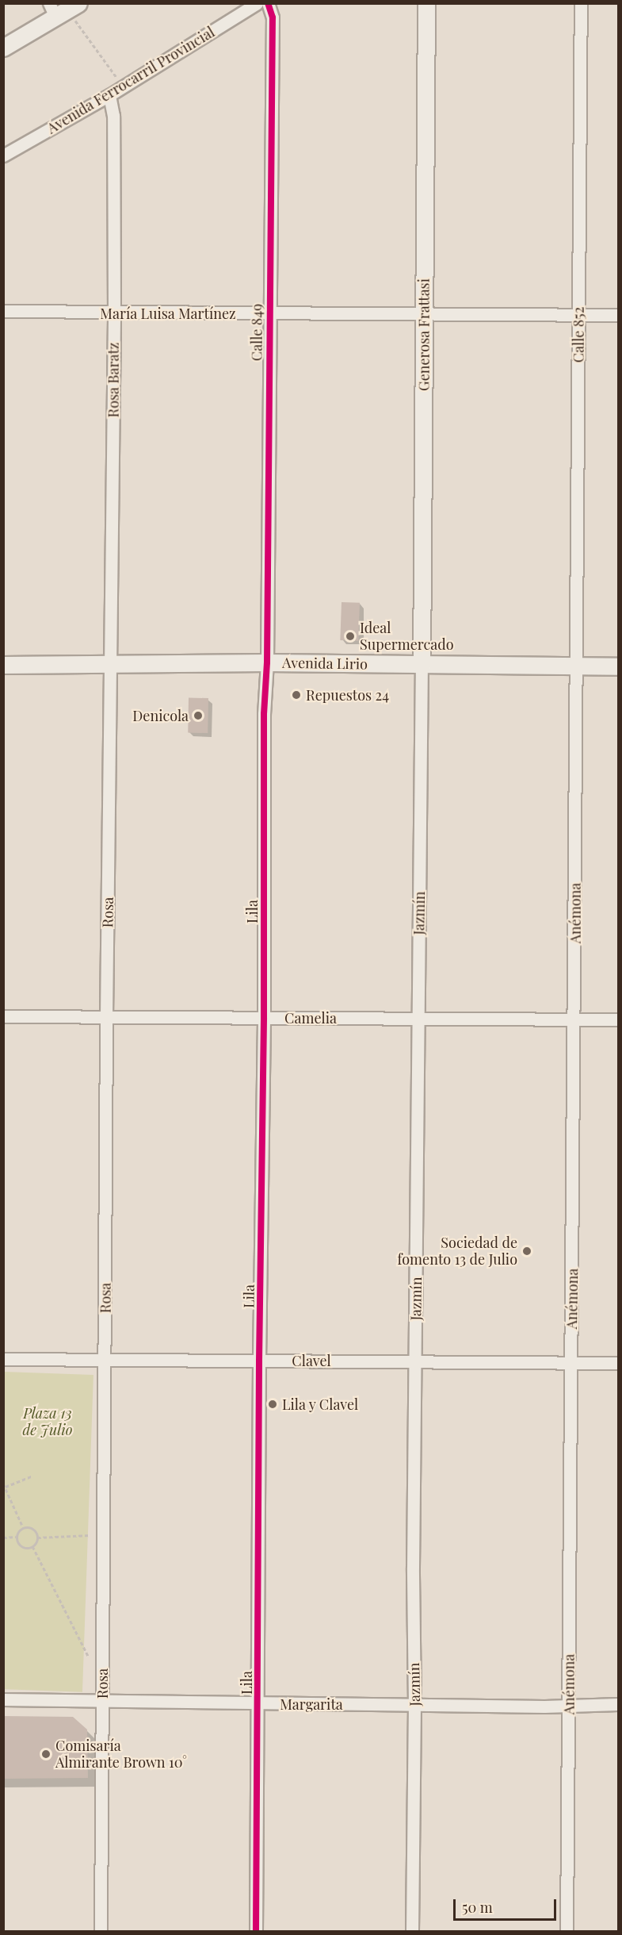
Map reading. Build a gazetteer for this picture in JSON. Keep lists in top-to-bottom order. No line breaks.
{"streets":{"main road":["Generosa Frattasi","Avenida Lirio"],"street":["Avenida Ferrocarril Provincial","María Luisa Martínez","Calle 849","Calle 852","Rosa Baratz","Lila","Rosa","Jazmín","Anémona","Camelia","Clavel","Margarita"]},"crossings":[["Avenida Ferrocarril Provincial","Rosa Baratz"],["María Luisa Martínez","Calle 849"],["María Luisa Martínez","Generosa Frattasi"],["María Luisa Martínez","Calle 852"],["María Luisa Martínez","Rosa Baratz"],["Calle 849","Avenida Lirio"],["Calle 849","Lila"],["Generosa Frattasi","Avenida Lirio"],["Generosa Frattasi","Jazmín"],["Calle 852","Avenida Lirio"],["Calle 852","Anémona"],["Rosa Baratz","Avenida Lirio"],["Rosa Baratz","Rosa"],["Avenida Lirio","Lila"],["Avenida Lirio","Rosa"],["Avenida Lirio","Jazmín"],["Avenida Lirio","Anémona"],["Lila","Camelia"],["Lila","Clavel"],["Lila","Margarita"],["Rosa","Camelia"],["Rosa","Clavel"],["Rosa","Margarita"],["Jazmín","Camelia"],["Jazmín","Clavel"],["Jazmín","Margarita"],["Anémona","Camelia"],["Anémona","Clavel"],["Anémona","Margarita"]],"parks":["Plaza 13 de Julio"],"places":["Ideal Supermercado","Repuestos 24","Denicola","Sociedad de fomento 13 de Julio","Lila y Clavel","Comisaría Almirante Brown 10°"],"scale_bar":"50 m"}
